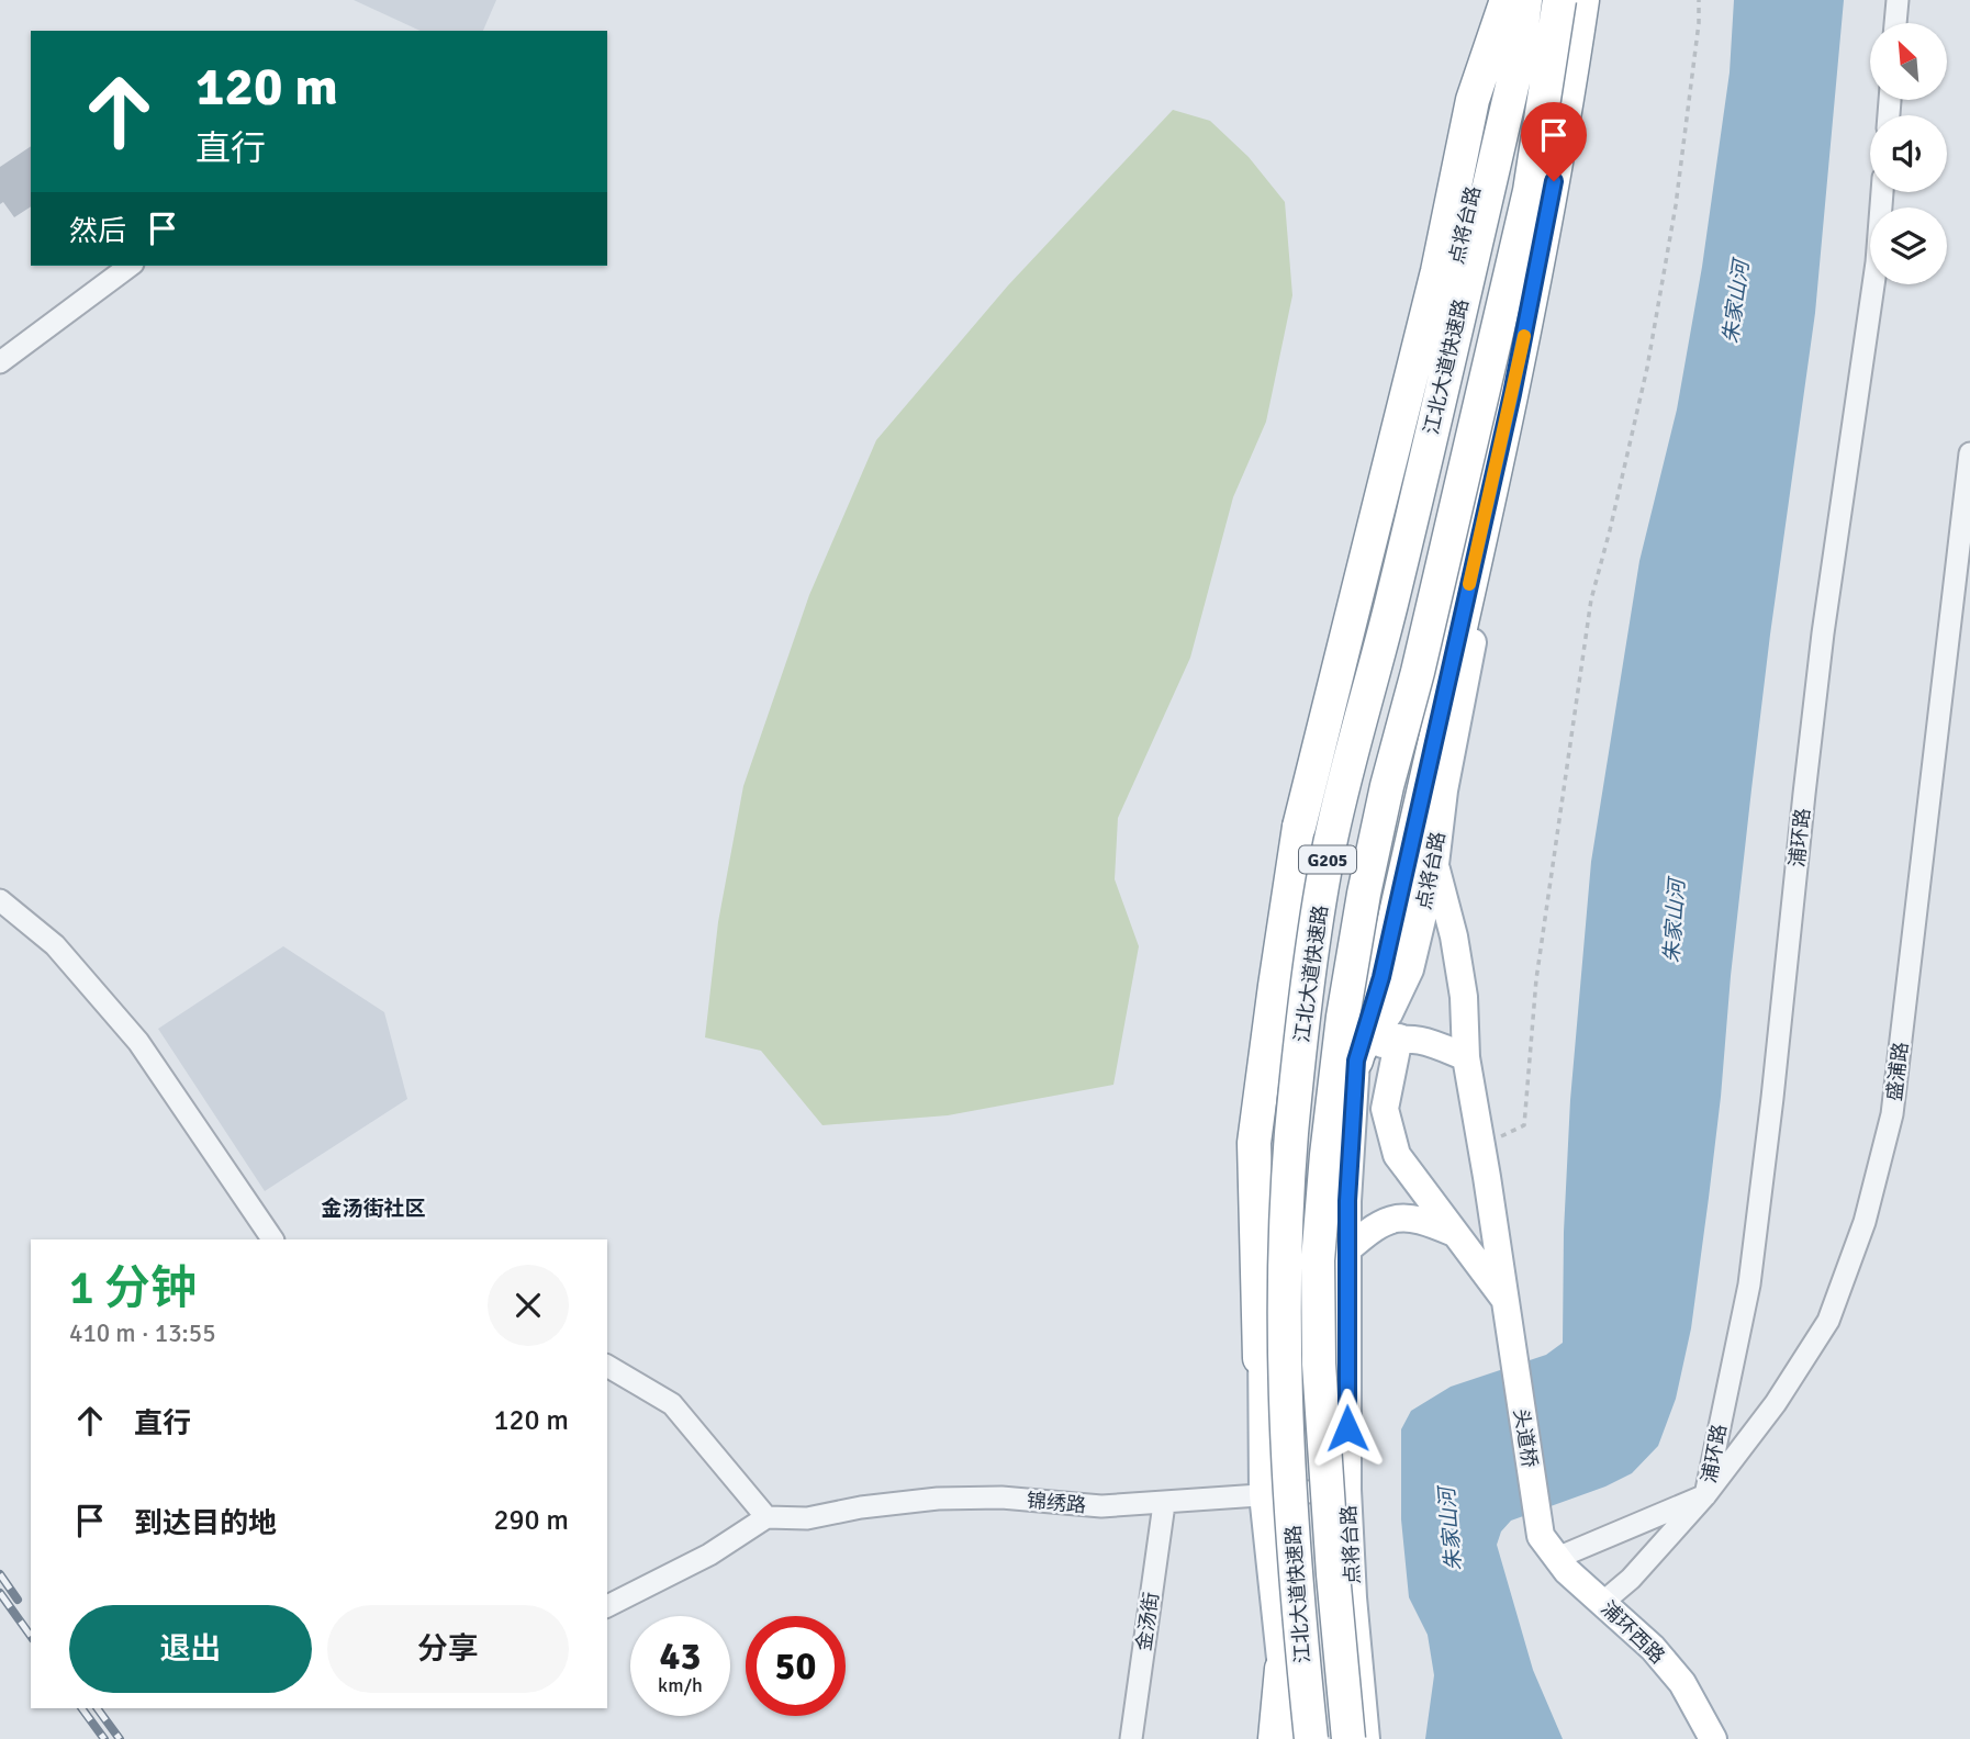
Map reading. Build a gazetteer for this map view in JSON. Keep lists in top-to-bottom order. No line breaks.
{"streets":{"highway":["江北大道快速路","G205"],"main road":["点将台路","头道桥","浦环西路"],"street":["浦环路","盛浦路","锦绣路","金汤街"]},"crossings":[["点将台路","头道桥"],["点将台路","锦绣路"],["浦环路","盛浦路"],["盛浦路","浦环西路"],["头道桥","浦环西路"],["锦绣路","金汤街"]],"districts":["金汤街社区"],"water":["朱家山河"],"north":"top left","page":{"turn":["120 m","直行"],"then":"然后","heading":["1 分钟","410 m · 13:55"],"list":[{"name":"直行","value":"120 m"},{"name":"到达目的地","value":"290 m"}],"buttons":["退出","分享"],"speed":"43 km/h","limit":"50"}}
